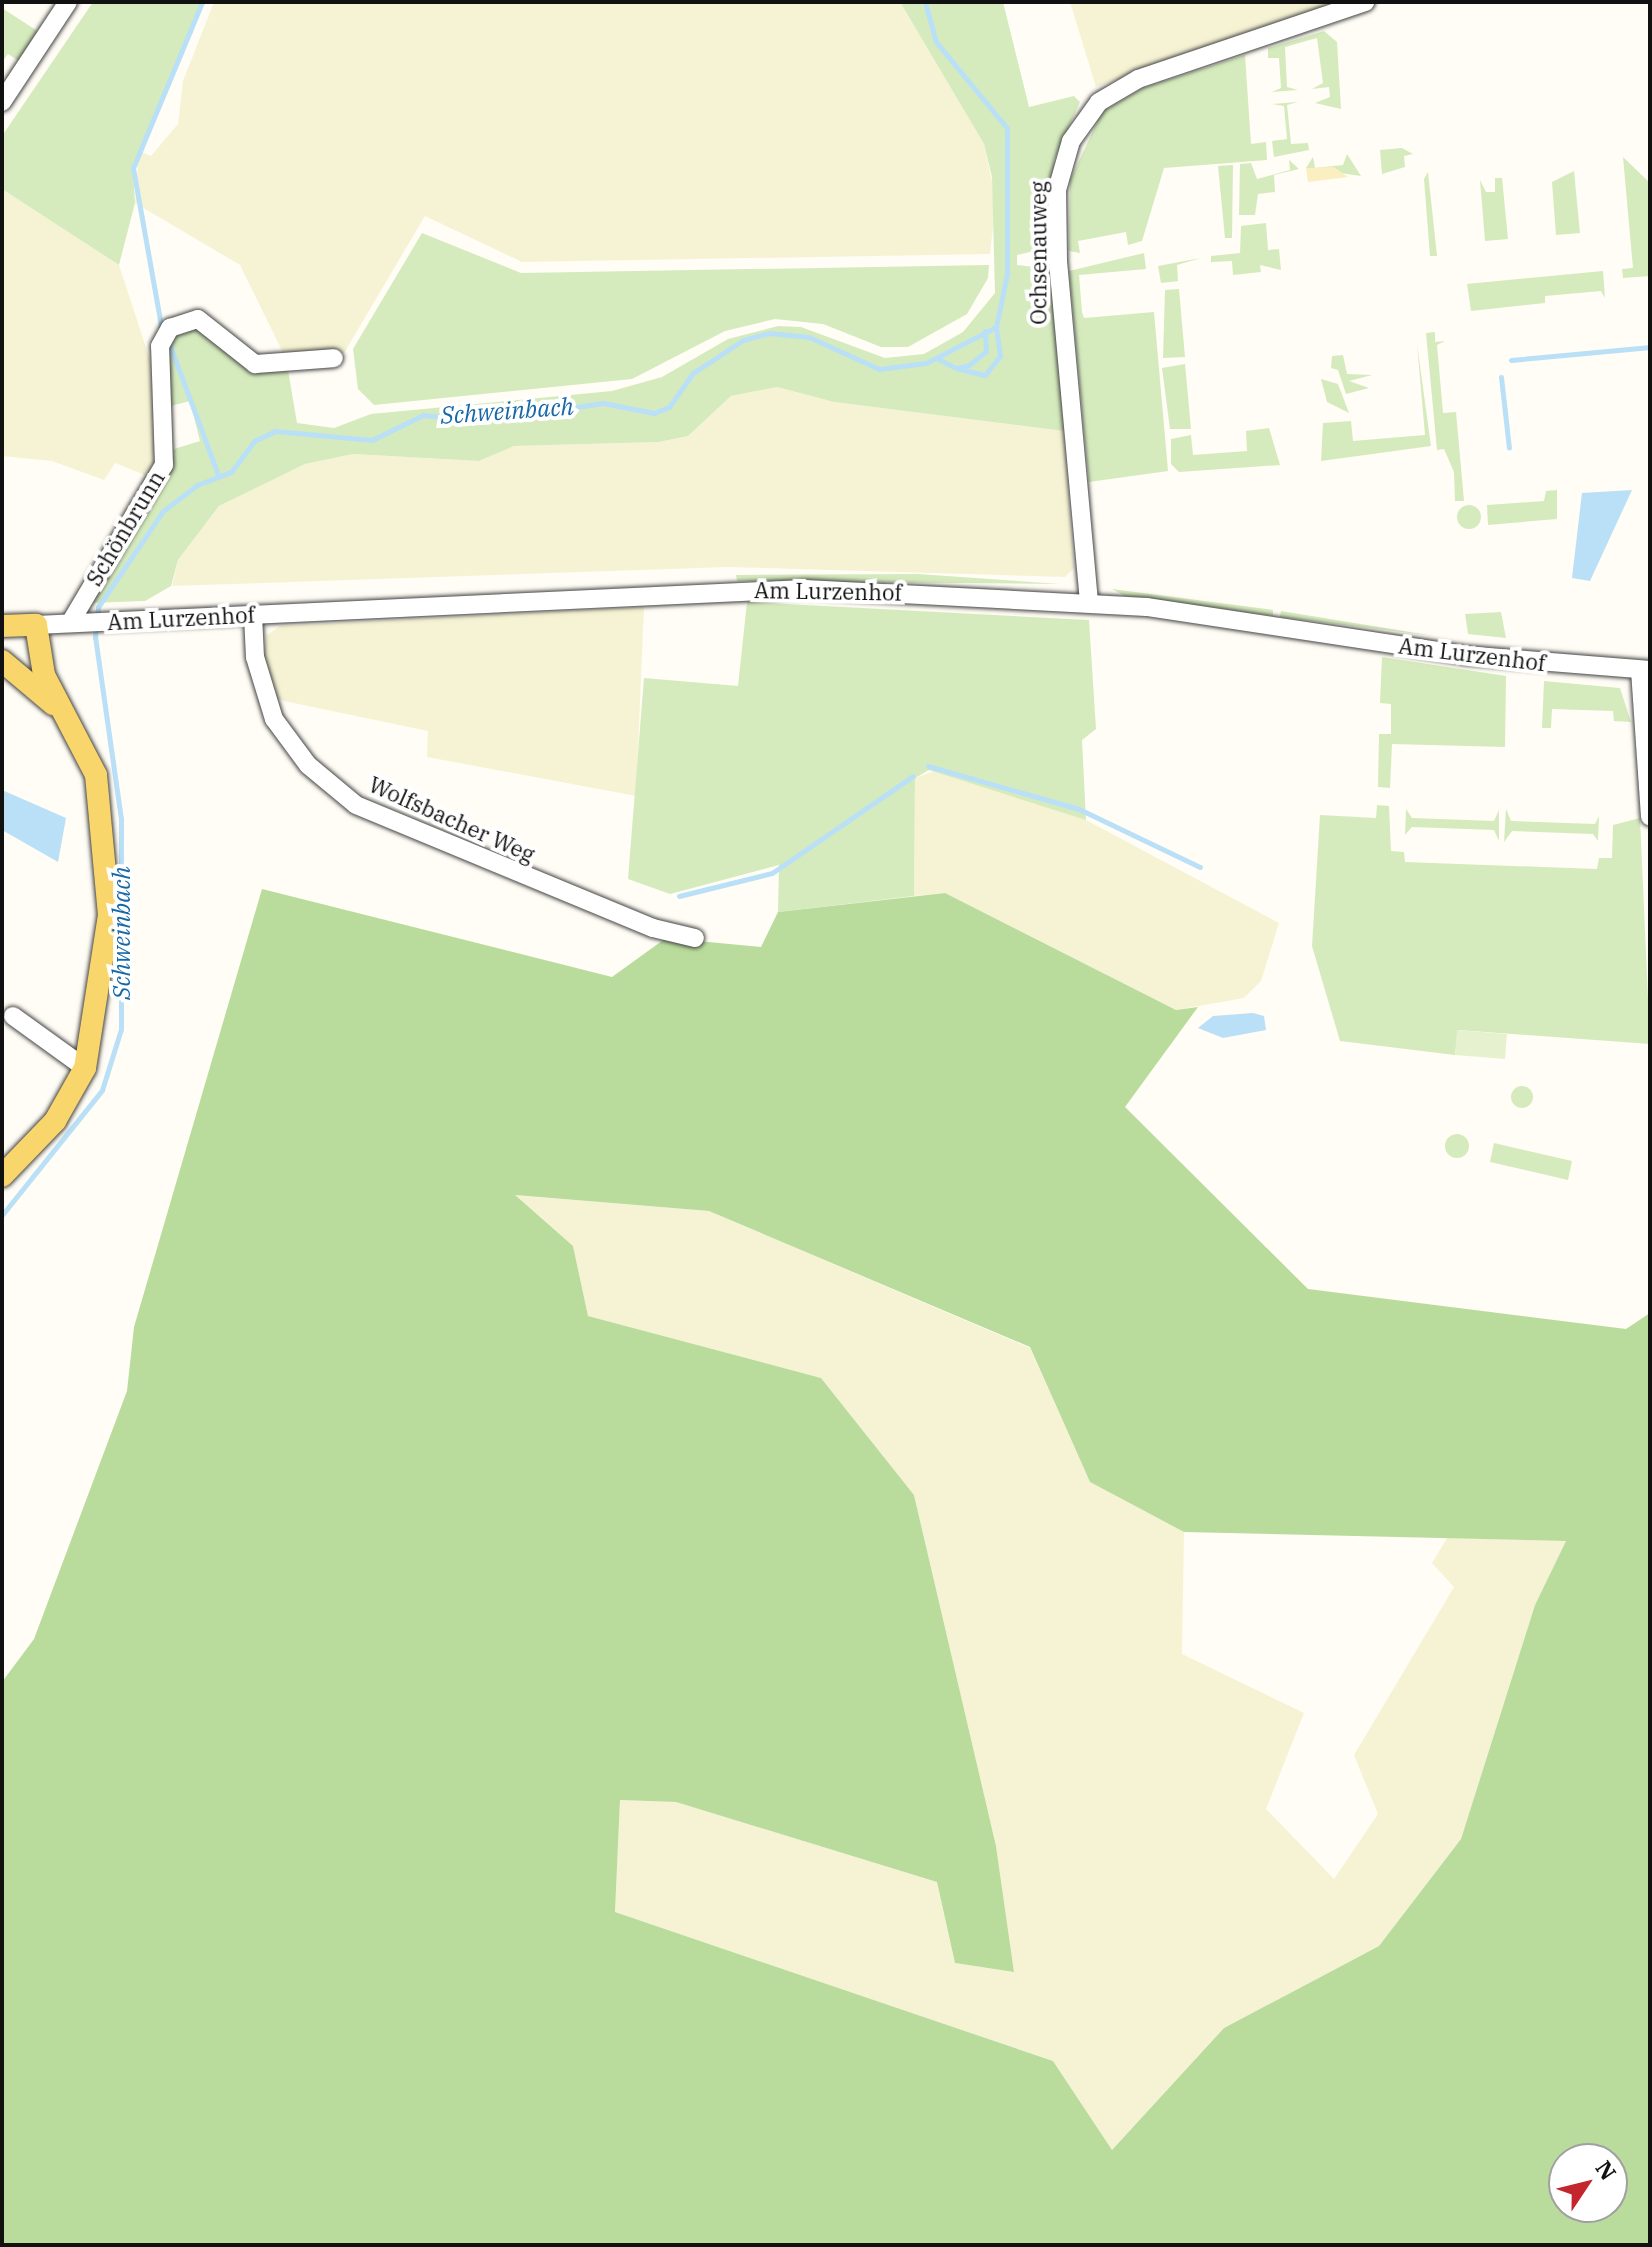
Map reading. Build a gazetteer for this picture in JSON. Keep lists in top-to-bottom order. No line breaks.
{"streets":{"main road":["Am Lurzenhof"],"street":["Ochsenauweg","Schönbrunn","Wolfsbacher Weg"]},"crossings":[["Ochsenauweg","Am Lurzenhof"],["Schönbrunn","Am Lurzenhof"],["Am Lurzenhof","Wolfsbacher Weg"]],"water":["Schweinbach"],"north":"top right"}
